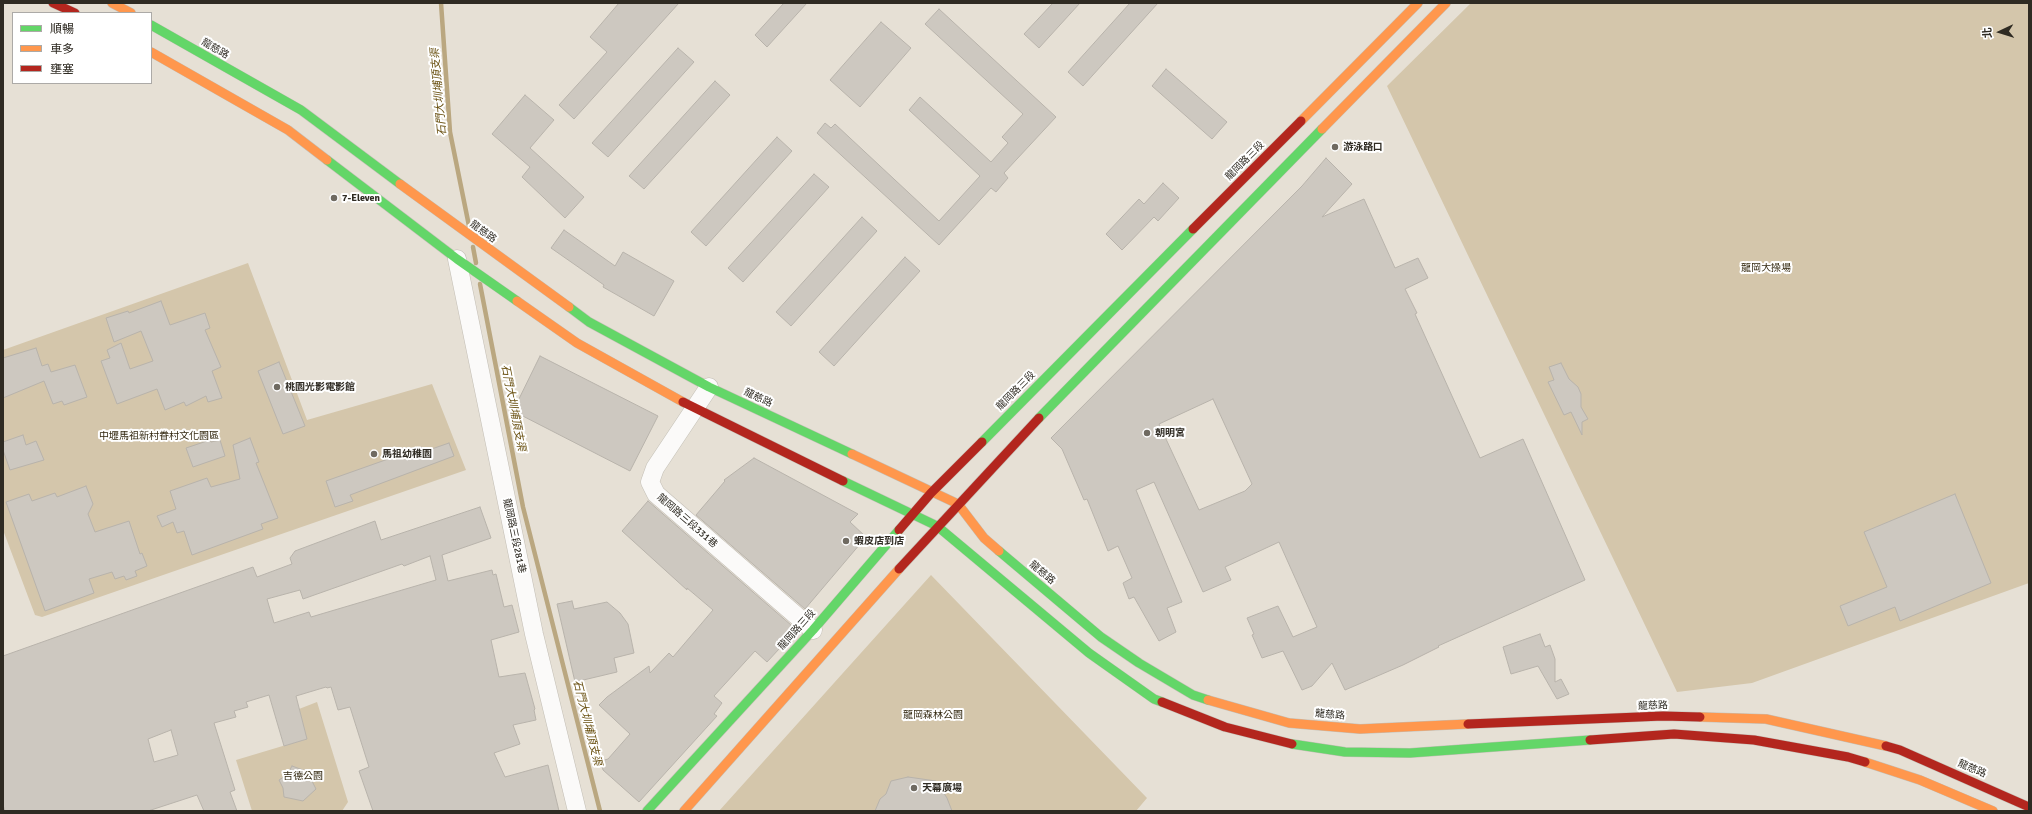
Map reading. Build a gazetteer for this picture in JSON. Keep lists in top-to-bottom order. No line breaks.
{"streets":{"street":["龍慈路","龍岡路三段","龍岡路三段331巷","龍岡路三段281巷"]},"crossings":[["龍慈路","龍岡路三段"],["龍慈路","龍岡路三段331巷"],["龍岡路三段","龍岡路三段331巷"]],"water":["石門大圳埔頂支渠"],"parks":["龍岡大操場","中壢馬祖新村眷村文化園區","龍岡森林公園","吉德公園"],"places":["游泳路口","7-Eleven","桃園光影電影館","朝明宮","馬祖幼稚園","蝦皮店到店","天幕廣場"],"legend":["順暢","車多","壅塞"],"north":"left"}
